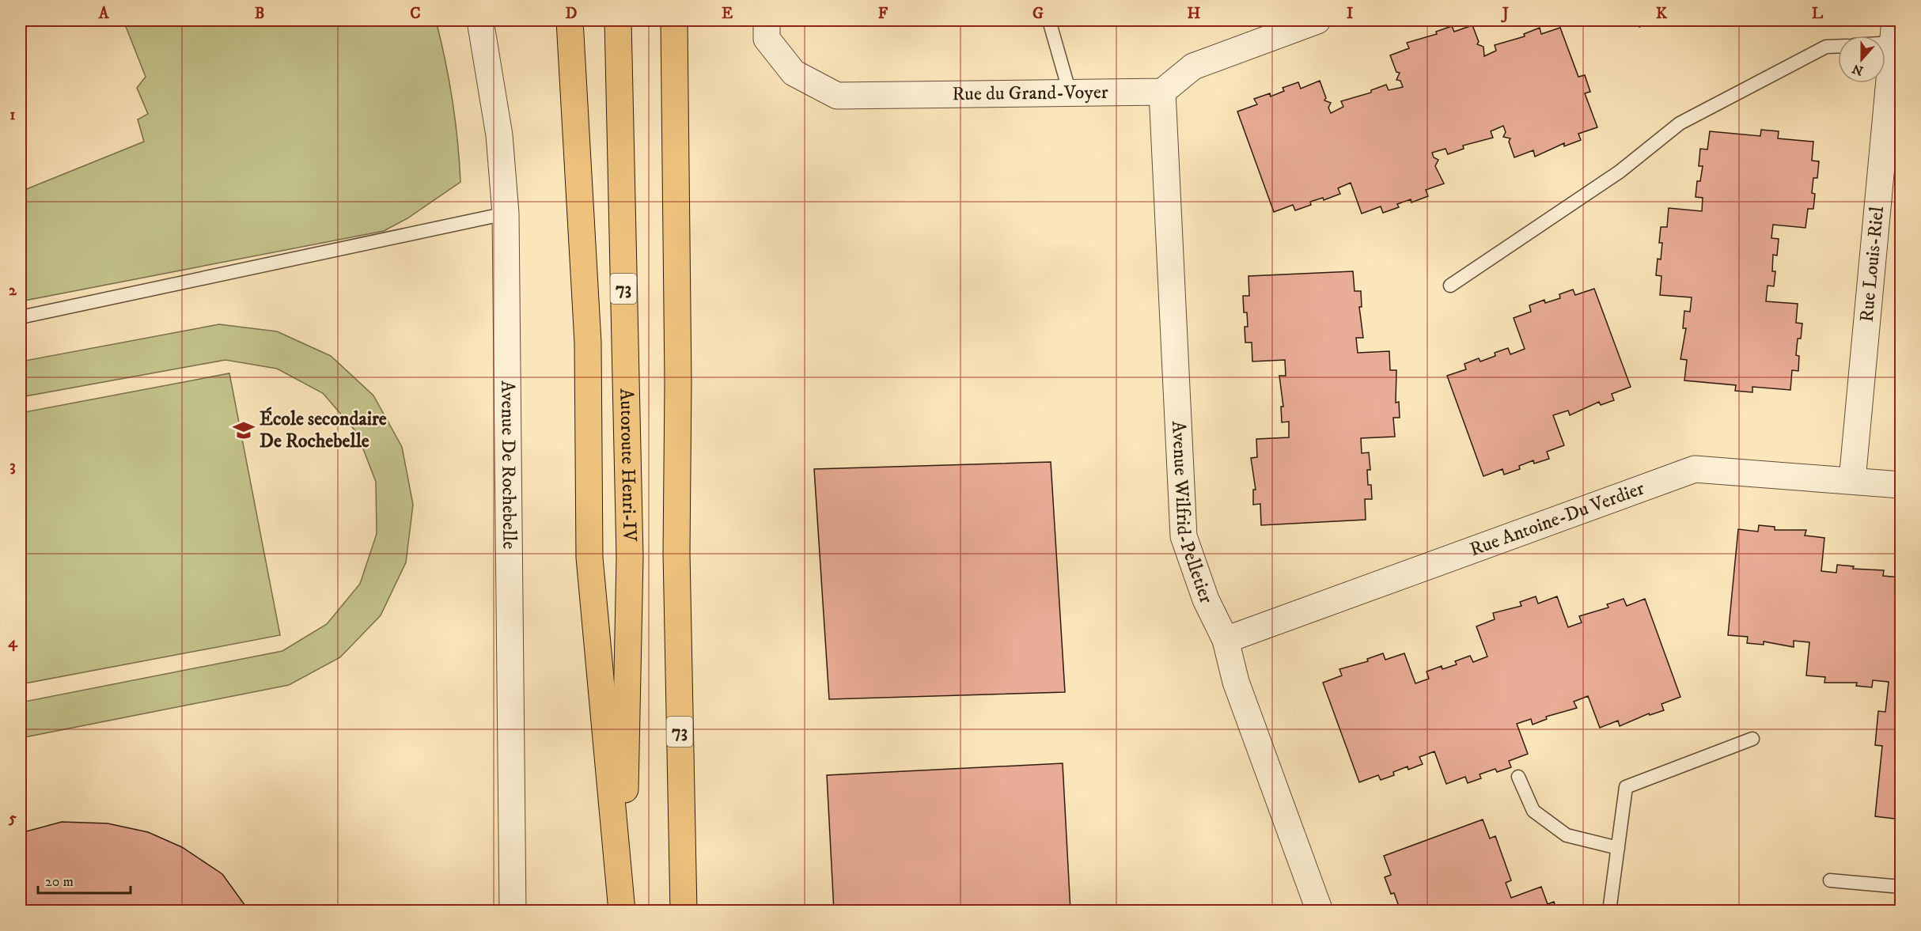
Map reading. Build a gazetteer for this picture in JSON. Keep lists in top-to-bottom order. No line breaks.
{"streets":{"highway":["73","Autoroute Henri-IV"],"street":["Rue du Grand-Voyer","Rue Louis-Riel","Avenue De Rochebelle","Avenue Wilfrid-Pelletier","Rue Antoine-Du Verdier"]},"crossings":[["Rue du Grand-Voyer","Avenue Wilfrid-Pelletier"],["Rue Louis-Riel","Rue Antoine-Du Verdier"],["Avenue Wilfrid-Pelletier","Rue Antoine-Du Verdier"]],"places":{"school or university":["École secondaire De Rochebelle"]},"scale_bar":"20 m","north":"bottom","grid":{"columns":["A","B","C","D","E","F","G","H","I","J","K","L"],"rows":["1","2","3","4","5"]}}
